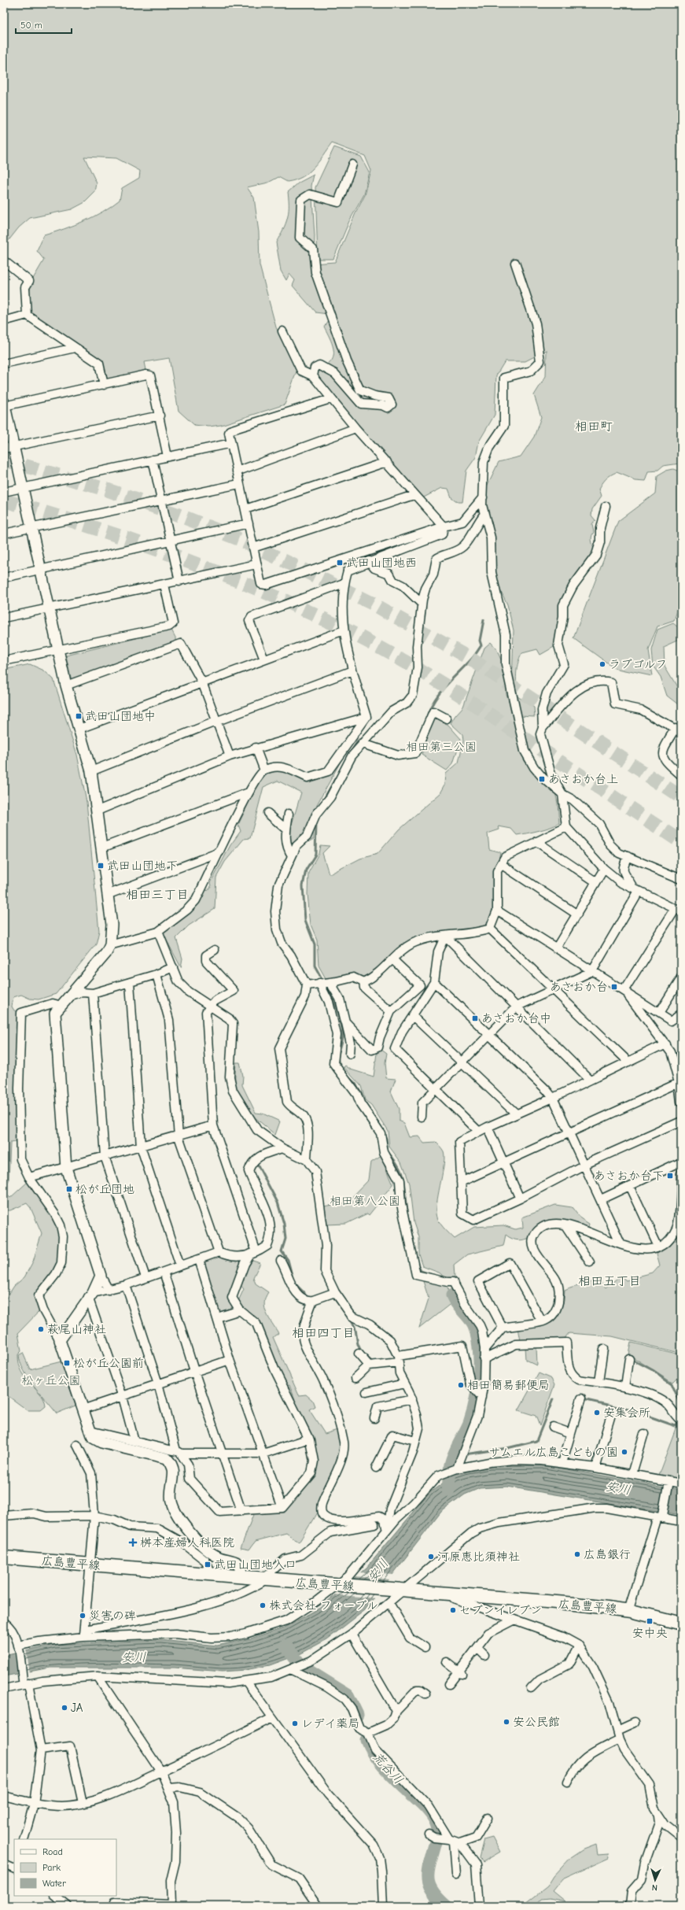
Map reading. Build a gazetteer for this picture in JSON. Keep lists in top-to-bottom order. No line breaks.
{"streets":{"main road":["広島豊平線"]},"districts":["相田町","相田三丁目","相田五丁目","相田四丁目"],"water":["安川","荒谷川"],"parks":["相田第三公園","相田第八公園","松ヶ丘公園"],"places":{"transit":["武田山団地西","武田山団地中","あさおか台上","武田山団地下","あさおか台","あさおか台中","あさおか台下","松が丘団地","松が丘公園前","武田山団地入口","安中央"],"other":["ラブゴルフ","萩尾山神社","相田簡易郵便局","安集会所","サムエル広島こどもの園","広島銀行","河原恵比須神社","株式会社 フォーブル","セブンイレブン","災害の碑","JA","安公民館","レデイ薬局"],"health":["桝本産婦人科医院"]},"legend":["Road","Park","Water"],"scale_bar":"50 m","north":"bottom"}
